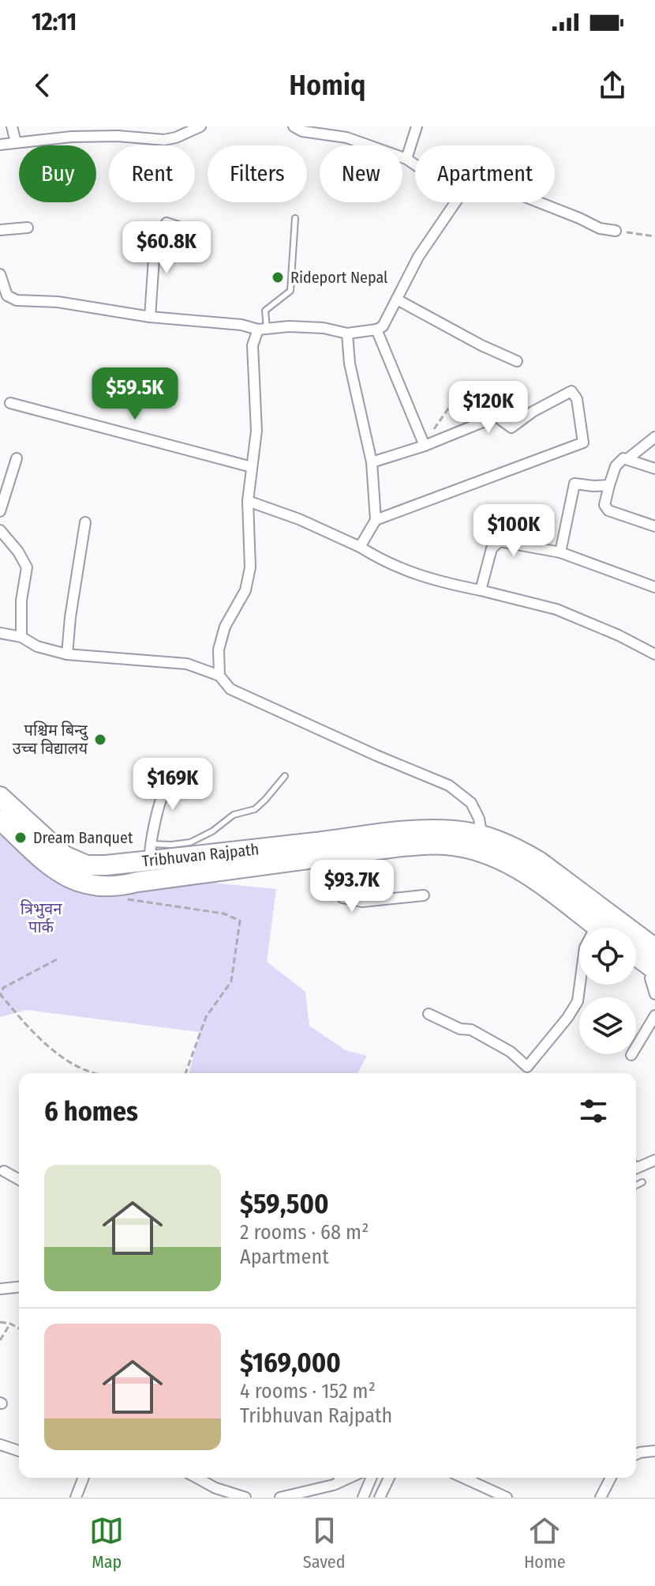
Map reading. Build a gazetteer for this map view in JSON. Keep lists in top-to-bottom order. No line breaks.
{"streets":{"highway":["Tribhuvan Rajpath"]},"parks":["त्रिभुवन पार्क"],"places":["Rideport Nepal","पश्चिम बिन्दु उच्च विद्यालय","Dream Banquet"],"page":{"status":"12:11","header":"Homiq","chip":["Buy","Rent","Filters","New","Apartment"],"price":["$60.8K","$59.5K","$120K","$100K","$169K","$93.7K"],"heading":"6 homes","list":[{"name":"$59,500","note":"2 rooms · 68 m² · Apartment"},{"name":"$169,000","note":"4 rooms · 152 m² · Tribhuvan Rajpath"}],"tabs":["Map","Saved","Home"]}}
